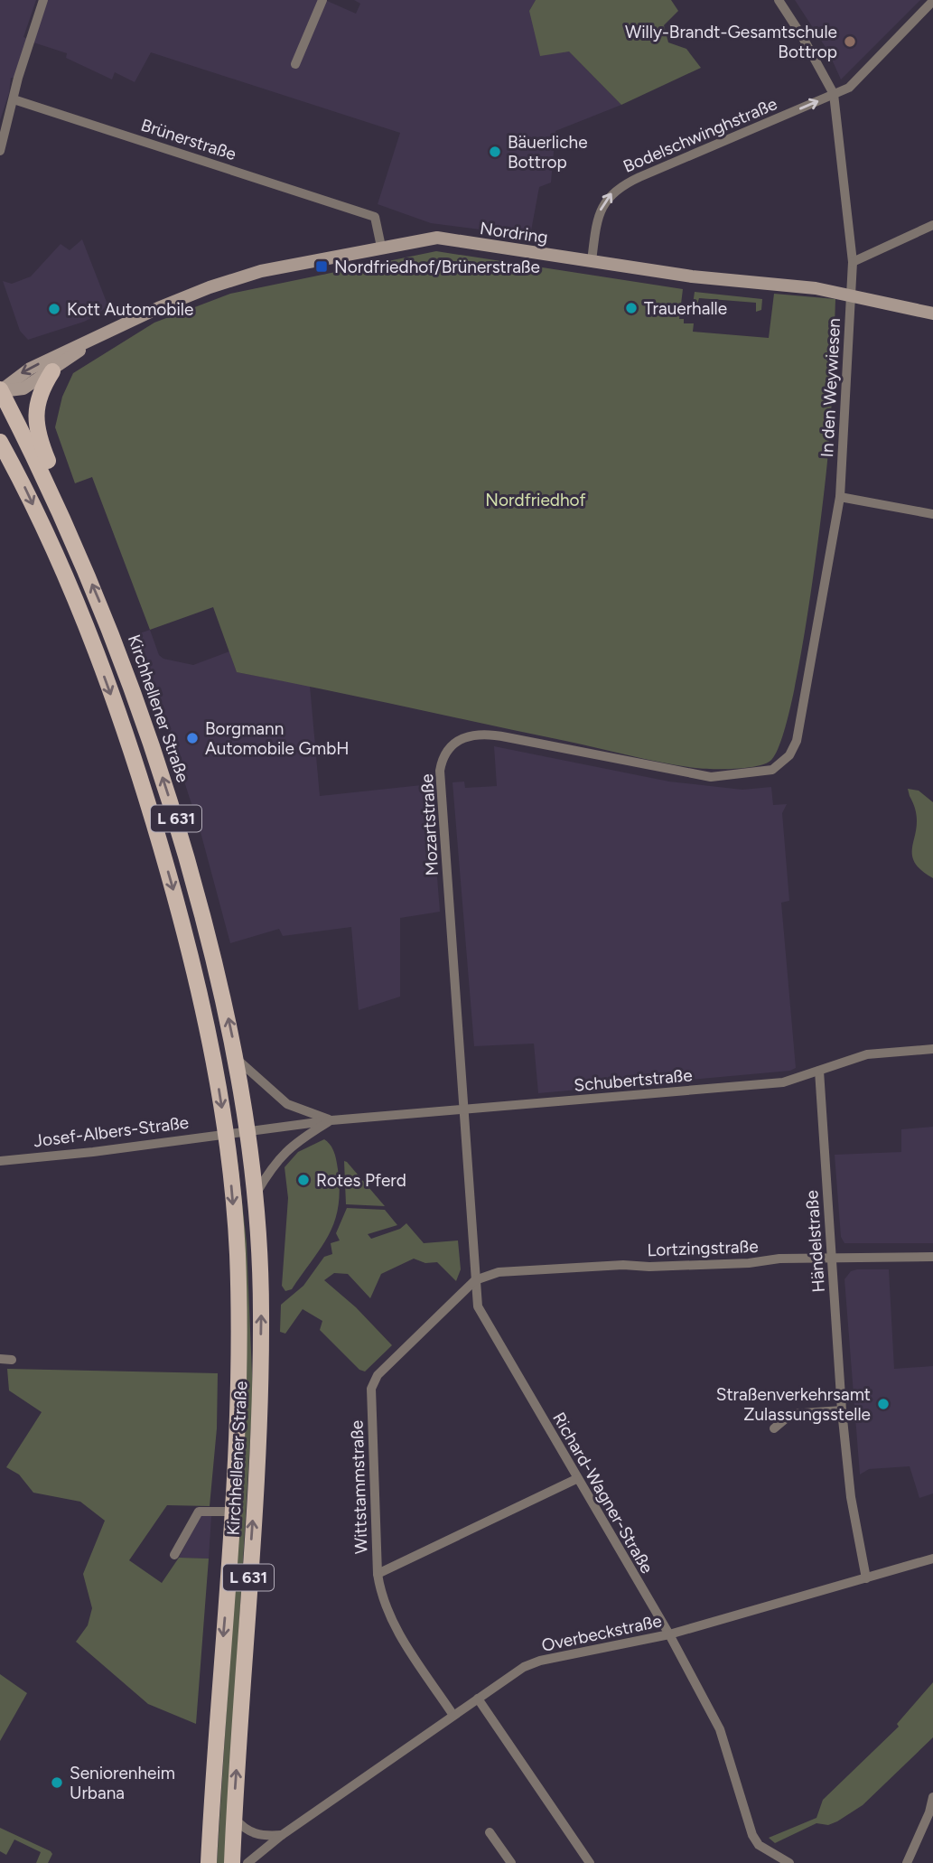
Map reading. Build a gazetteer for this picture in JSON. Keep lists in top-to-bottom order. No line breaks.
{"streets":{"main road":["Kirchhellener Straße","L 631"],"street":["Bodelschwinghstraße","Brünerstraße","Nordring","In den Weywiesen","Mozartstraße","Schubertstraße","Josef-Albers-Straße","Händelstraße","Lortzingstraße","Wittstammstraße","Richard-Wagner-Straße","Overbeckstraße"]},"crossings":[["Bodelschwinghstraße","Nordring"],["Bodelschwinghstraße","In den Weywiesen"],["Brünerstraße","Nordring"],["Nordring","In den Weywiesen"],["Nordring","Kirchhellener Straße"],["In den Weywiesen","Mozartstraße"],["Kirchhellener Straße","Schubertstraße"],["Kirchhellener Straße","Josef-Albers-Straße"],["Mozartstraße","Schubertstraße"],["Mozartstraße","Richard-Wagner-Straße"],["Schubertstraße","Händelstraße"],["Schubertstraße","Richard-Wagner-Straße"],["Händelstraße","Lortzingstraße"],["Händelstraße","Overbeckstraße"],["Lortzingstraße","Wittstammstraße"],["Lortzingstraße","Richard-Wagner-Straße"],["Wittstammstraße","Richard-Wagner-Straße"],["Wittstammstraße","Overbeckstraße"],["Richard-Wagner-Straße","Overbeckstraße"]],"one_way":["Bodelschwinghstraße"],"parks":["Nordfriedhof"],"places":{"other":["Willy-Brandt-Gesamtschule Bottrop","Bäuerliche Bottrop","Trauerhalle","Kott Automobile","Borgmann Automobile GmbH","Rotes Pferd","Straßenverkehrsamt Zulassungsstelle","Seniorenheim Urbana"],"transit":["Nordfriedhof/Brünerstraße"]}}
